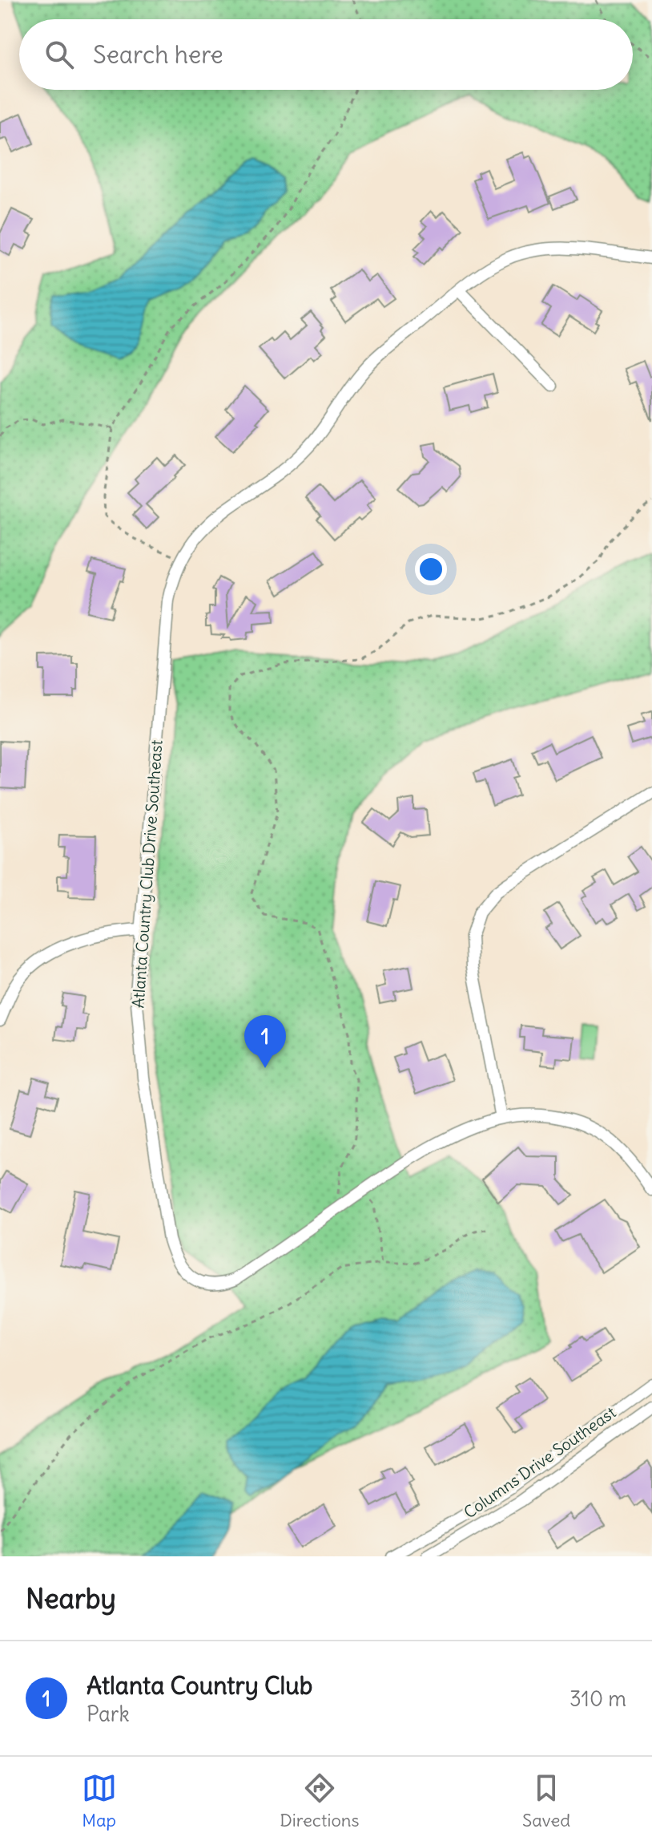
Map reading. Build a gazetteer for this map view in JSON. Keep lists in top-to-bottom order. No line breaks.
{"streets":{"street":["Atlanta Country Club Drive Southeast","Columns Drive Southeast"]},"page":{"search":"Search here","pins":"1","heading":"Nearby","list":[{"mark":"1","name":"Atlanta Country Club","note":"Park","value":"310 m"}],"nav":["Map","Directions","Saved"]}}
